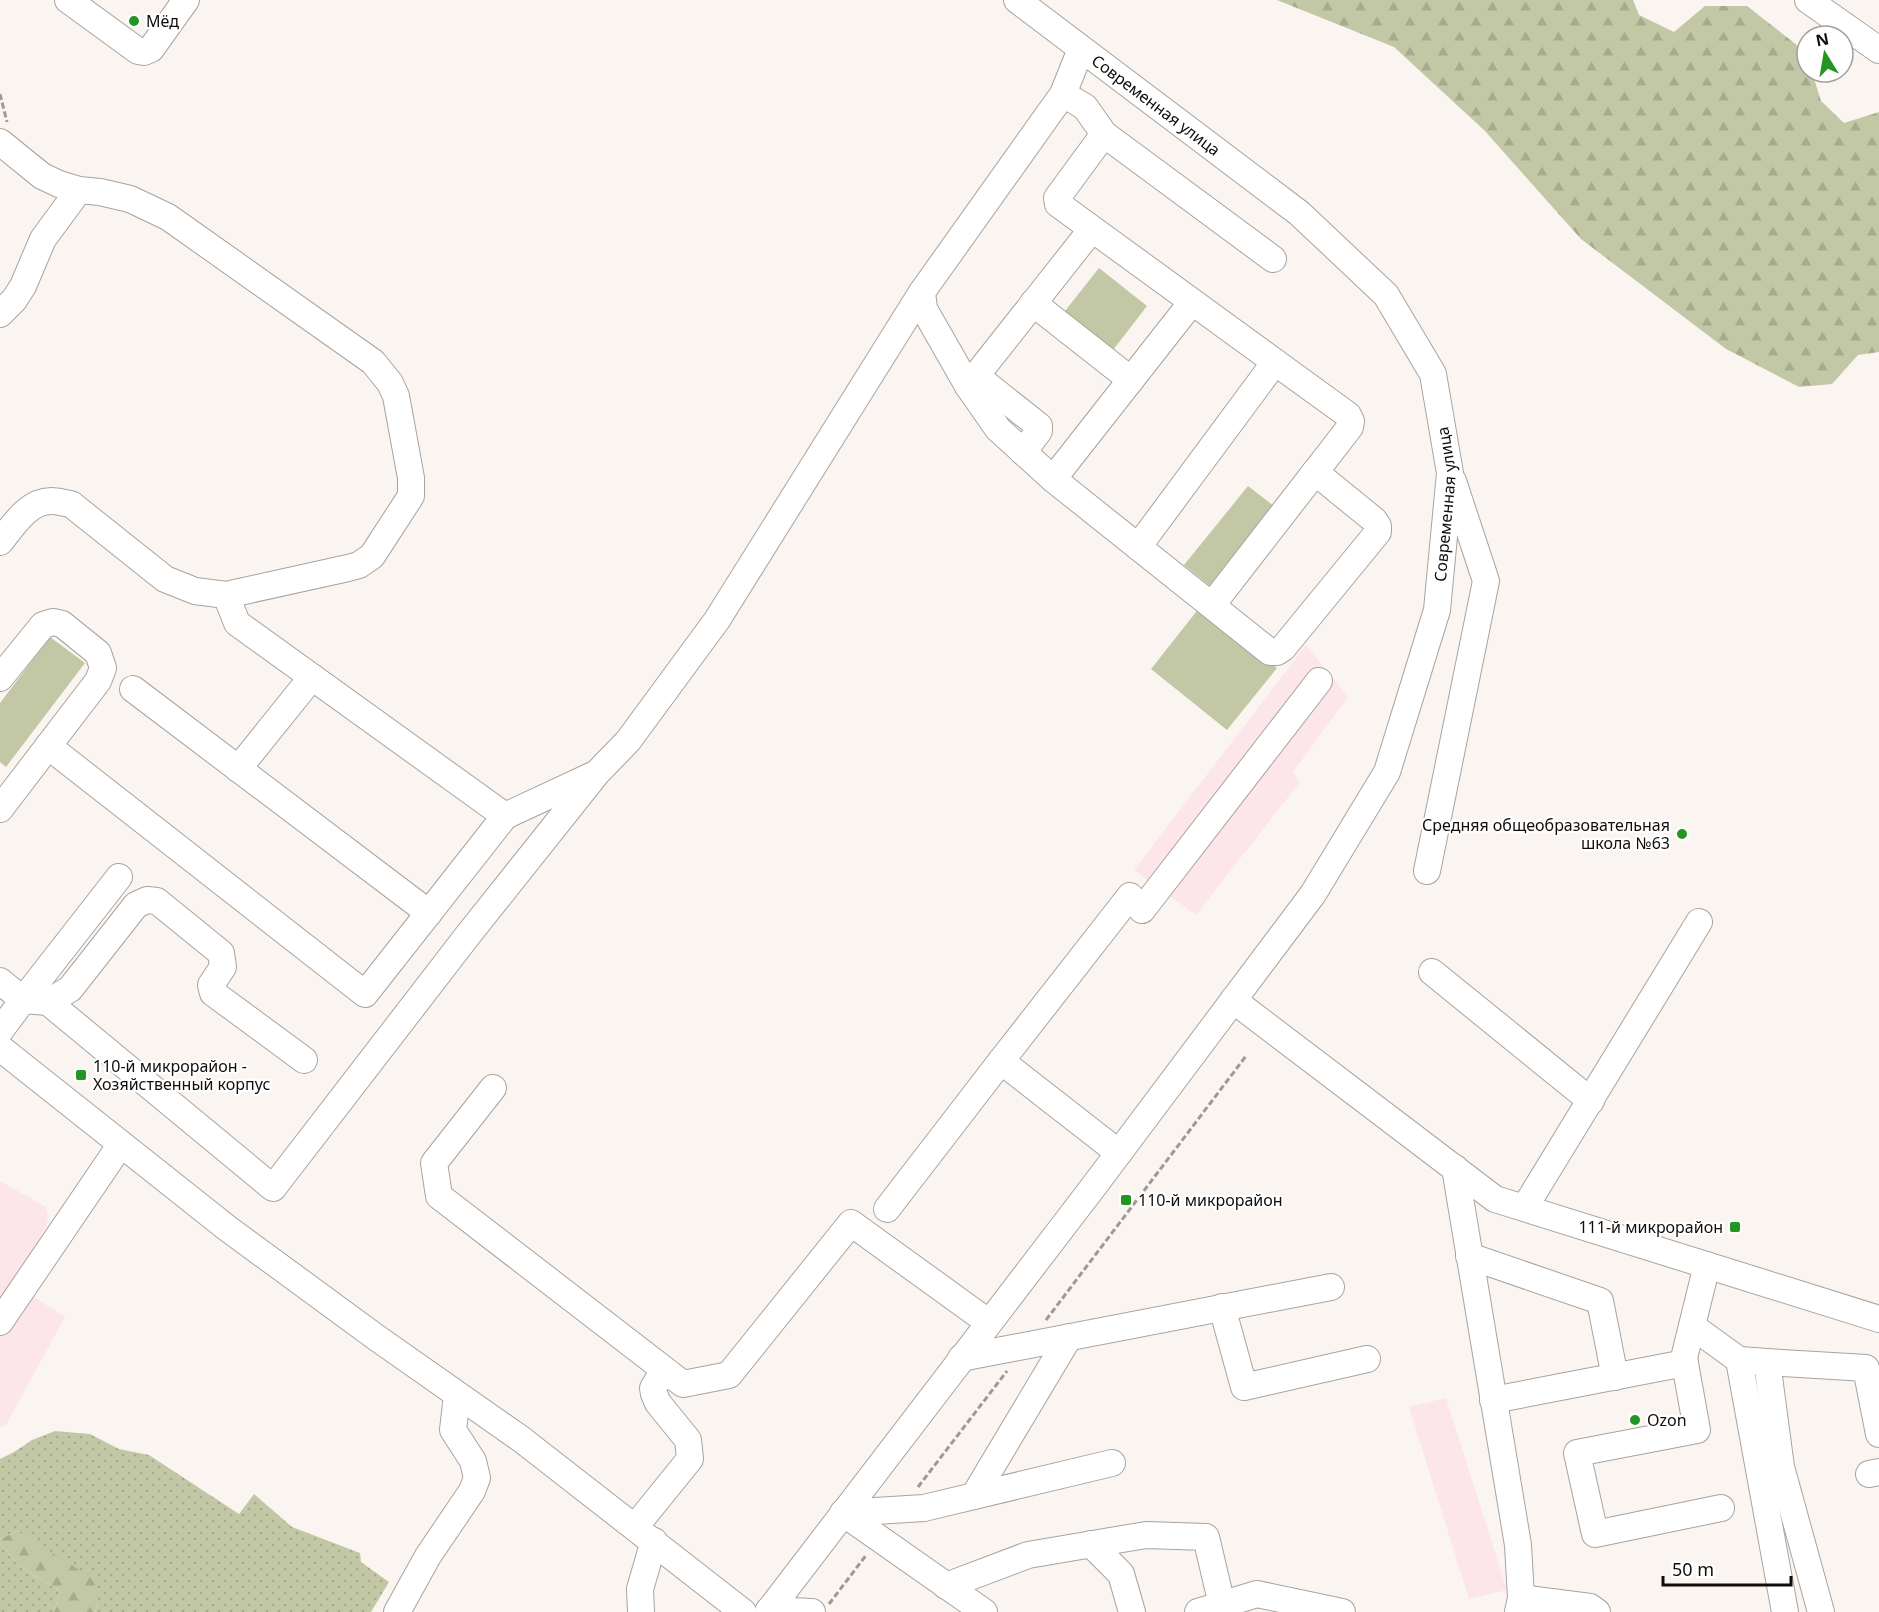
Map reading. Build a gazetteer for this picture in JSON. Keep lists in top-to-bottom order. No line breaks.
{"streets":{"street":["Современная улица"]},"places":{"other":["Мёд","Средняя общеобразовательная школа №63","Ozon"],"transit":["110-й микрорайон - Хозяйственный корпус","110-й микрорайон","111-й микрорайон"]},"scale_bar":"50 m","north":"top"}
